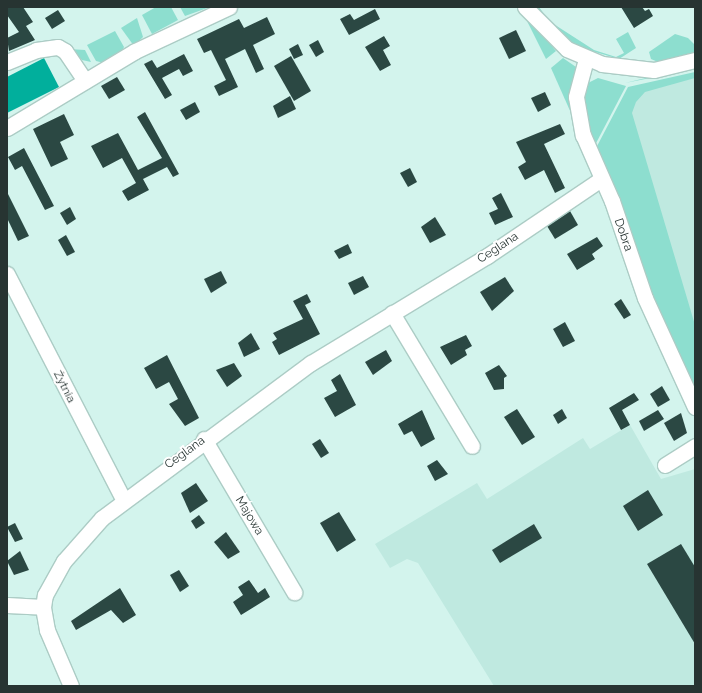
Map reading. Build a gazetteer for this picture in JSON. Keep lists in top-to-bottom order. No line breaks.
{"streets":{"street":["Dobra","Ceglana","Żytnia","Majowa"]},"crossings":[["Dobra","Ceglana"],["Ceglana","Żytnia"],["Ceglana","Majowa"]]}
